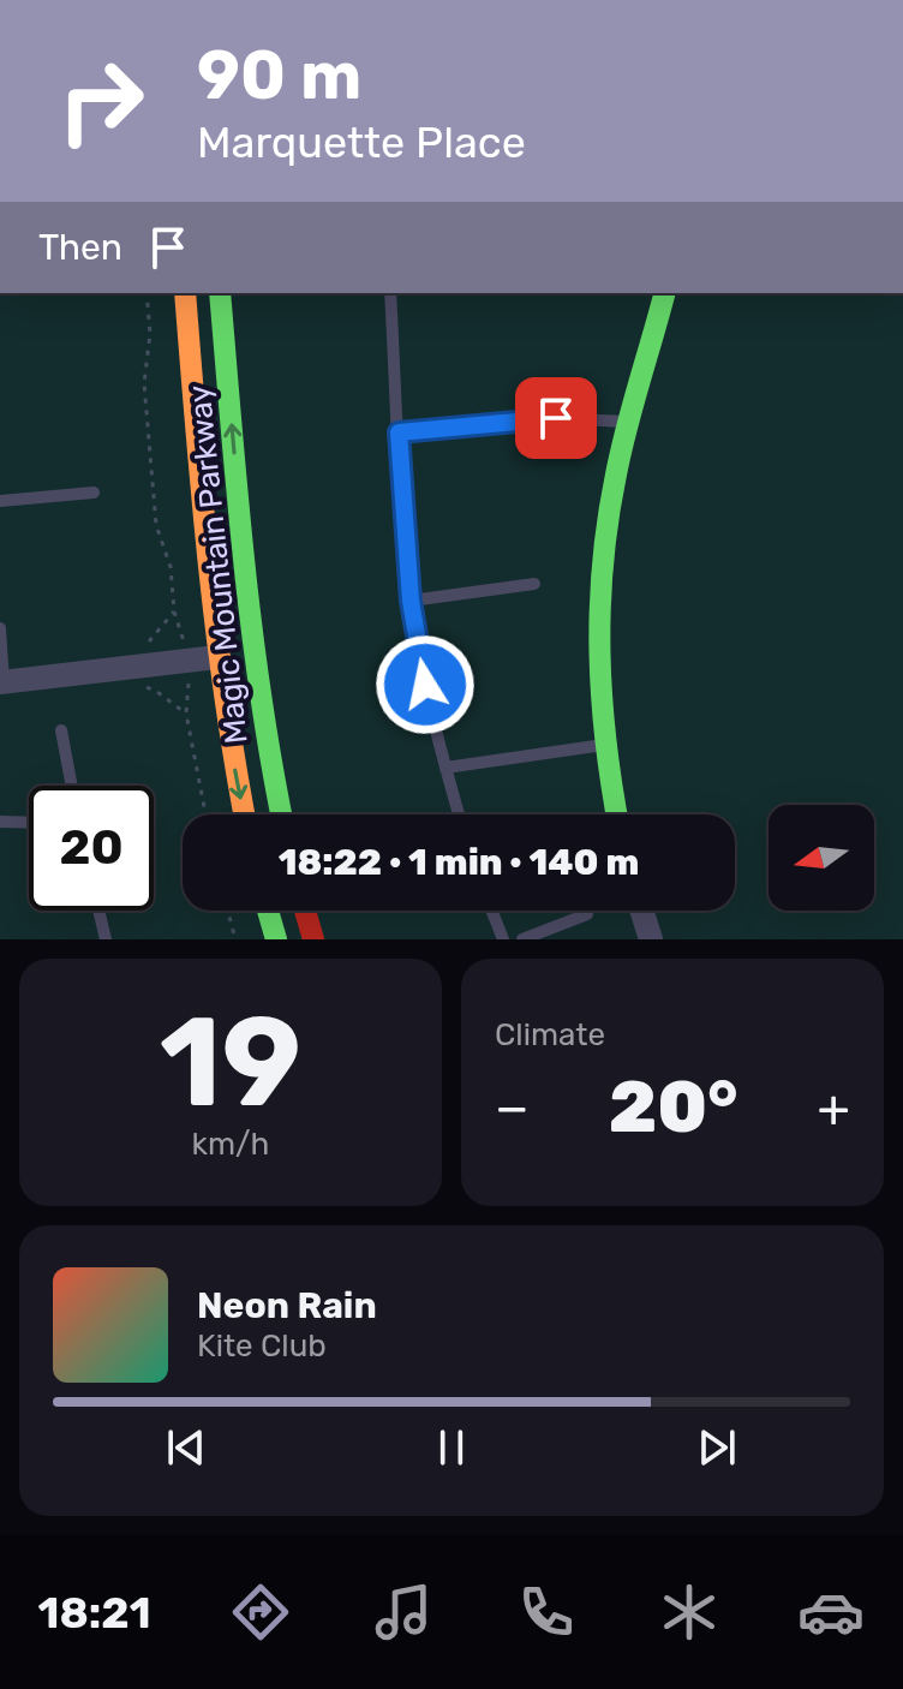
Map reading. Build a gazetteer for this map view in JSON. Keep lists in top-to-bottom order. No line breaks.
{"streets":{"street":["Magic Mountain Parkway"]},"north":"left","page":{"turn":["90 m","Marquette Place"],"then":"Then","limit":"20","trip":"18:22 · 1 min · 140 m","tile":[["19","km/h"],"Climate"],"heat":["−","20°","+"],"song":["Neon Rain","Kite Club"],"tabs":"18:21"}}
